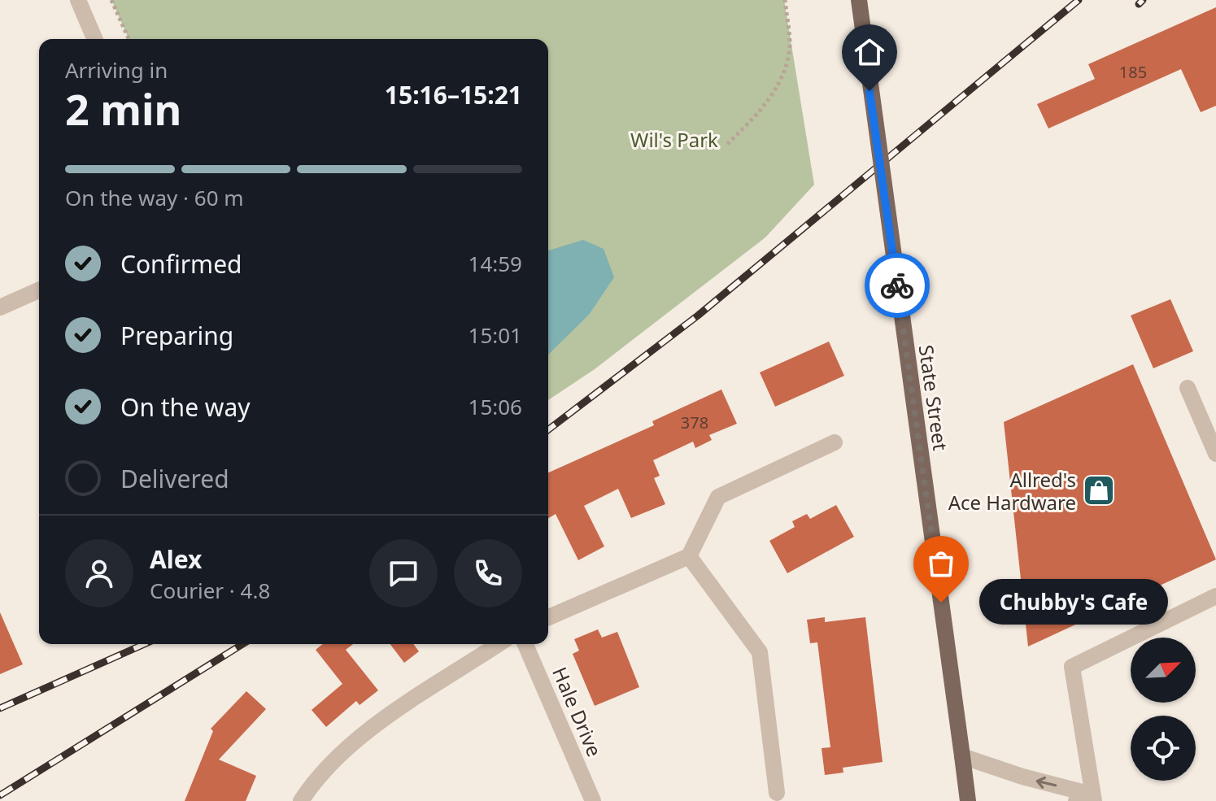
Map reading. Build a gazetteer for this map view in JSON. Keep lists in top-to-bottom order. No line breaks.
{"streets":{"main road":["State Street"],"street":["Hale Drive"]},"parks":["Wil's Park"],"places":{"shop":["Allred's Ace Hardware"],"other":["Chubby's Cafe"]},"house_numbers":["185","378"],"north":"top right","page":{"heading":["2 min","Arriving in","15:16–15:21"],"panel":["Alex","Courier · 4.8"],"bar":"On the way · 60 m","list":[["Confirmed","14:59"],["Preparing","15:01"],["On the way","15:06"],"Delivered"],"bubble":"Chubby's Cafe"}}
